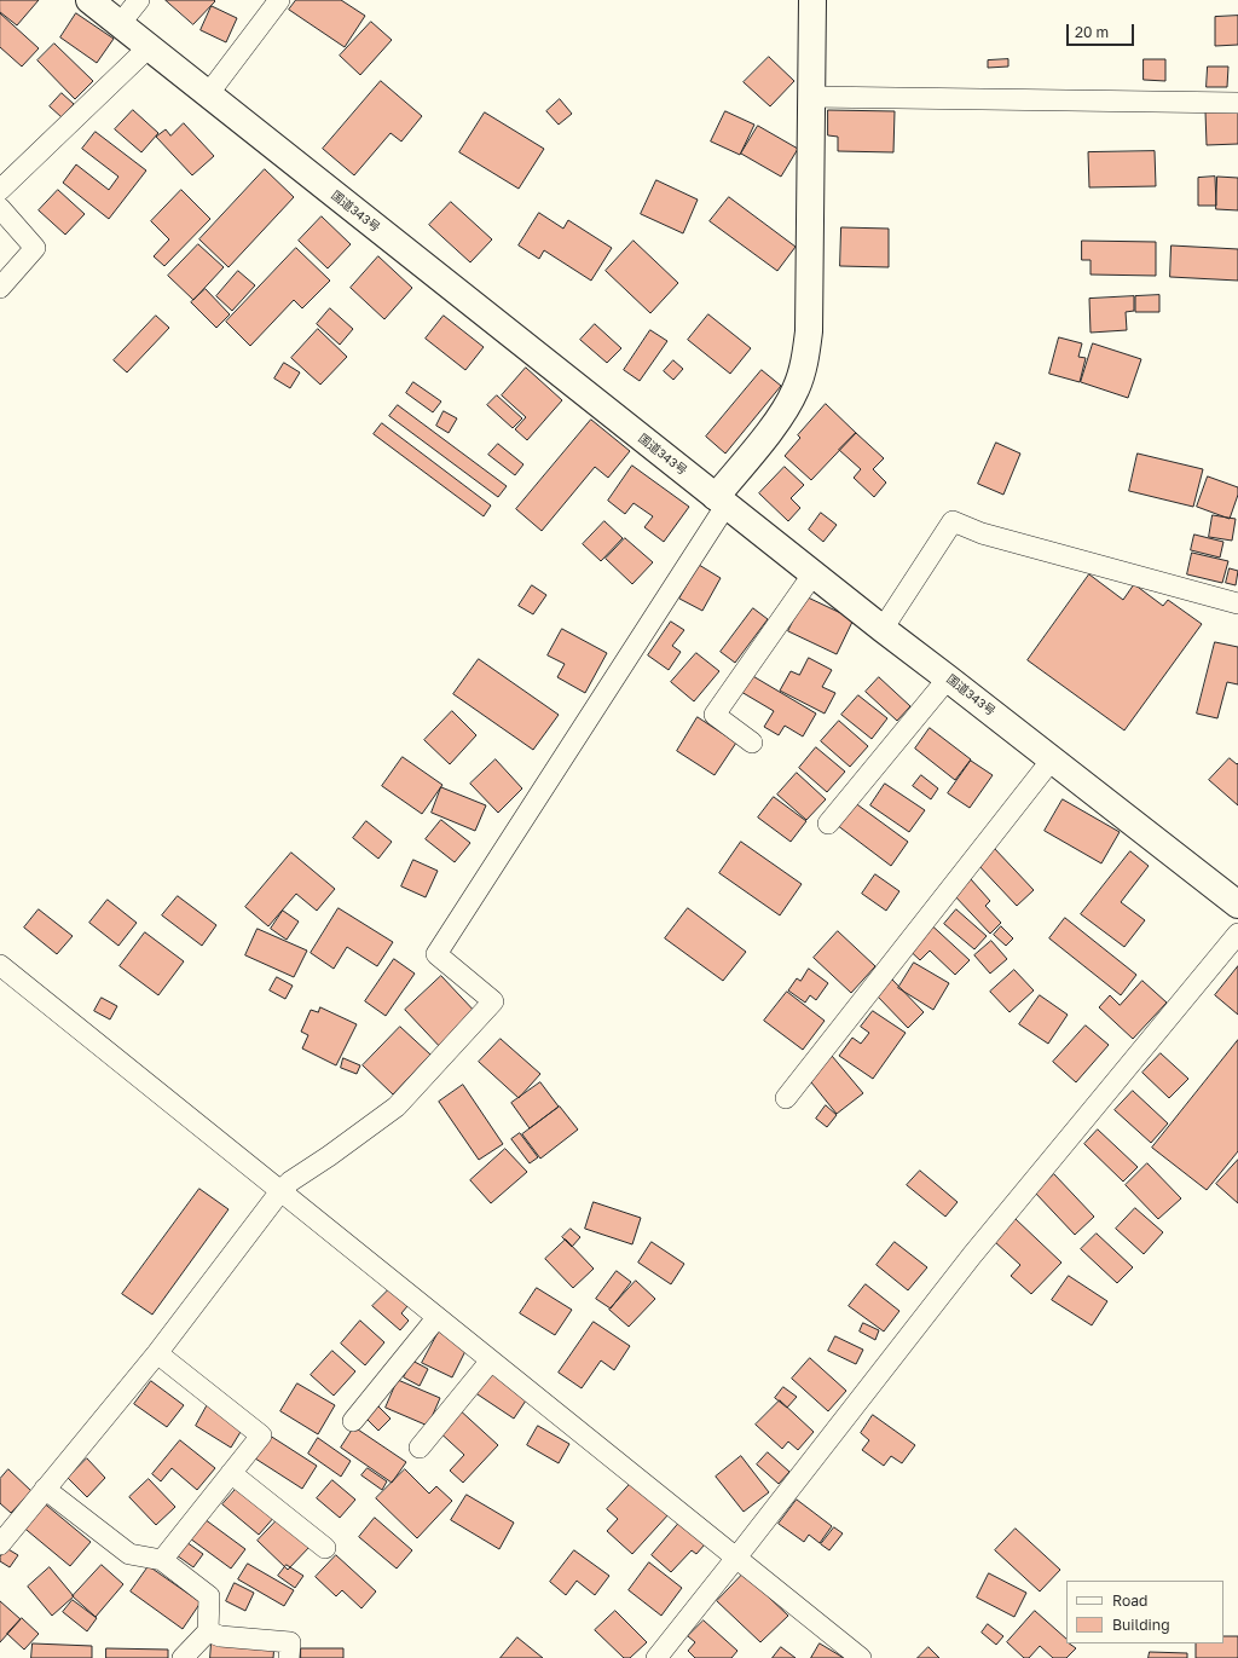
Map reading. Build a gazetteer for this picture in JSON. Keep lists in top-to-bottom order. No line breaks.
{"streets":{"main road":["国道343号"]},"legend":["Road","Building"],"scale_bar":"20 m"}
